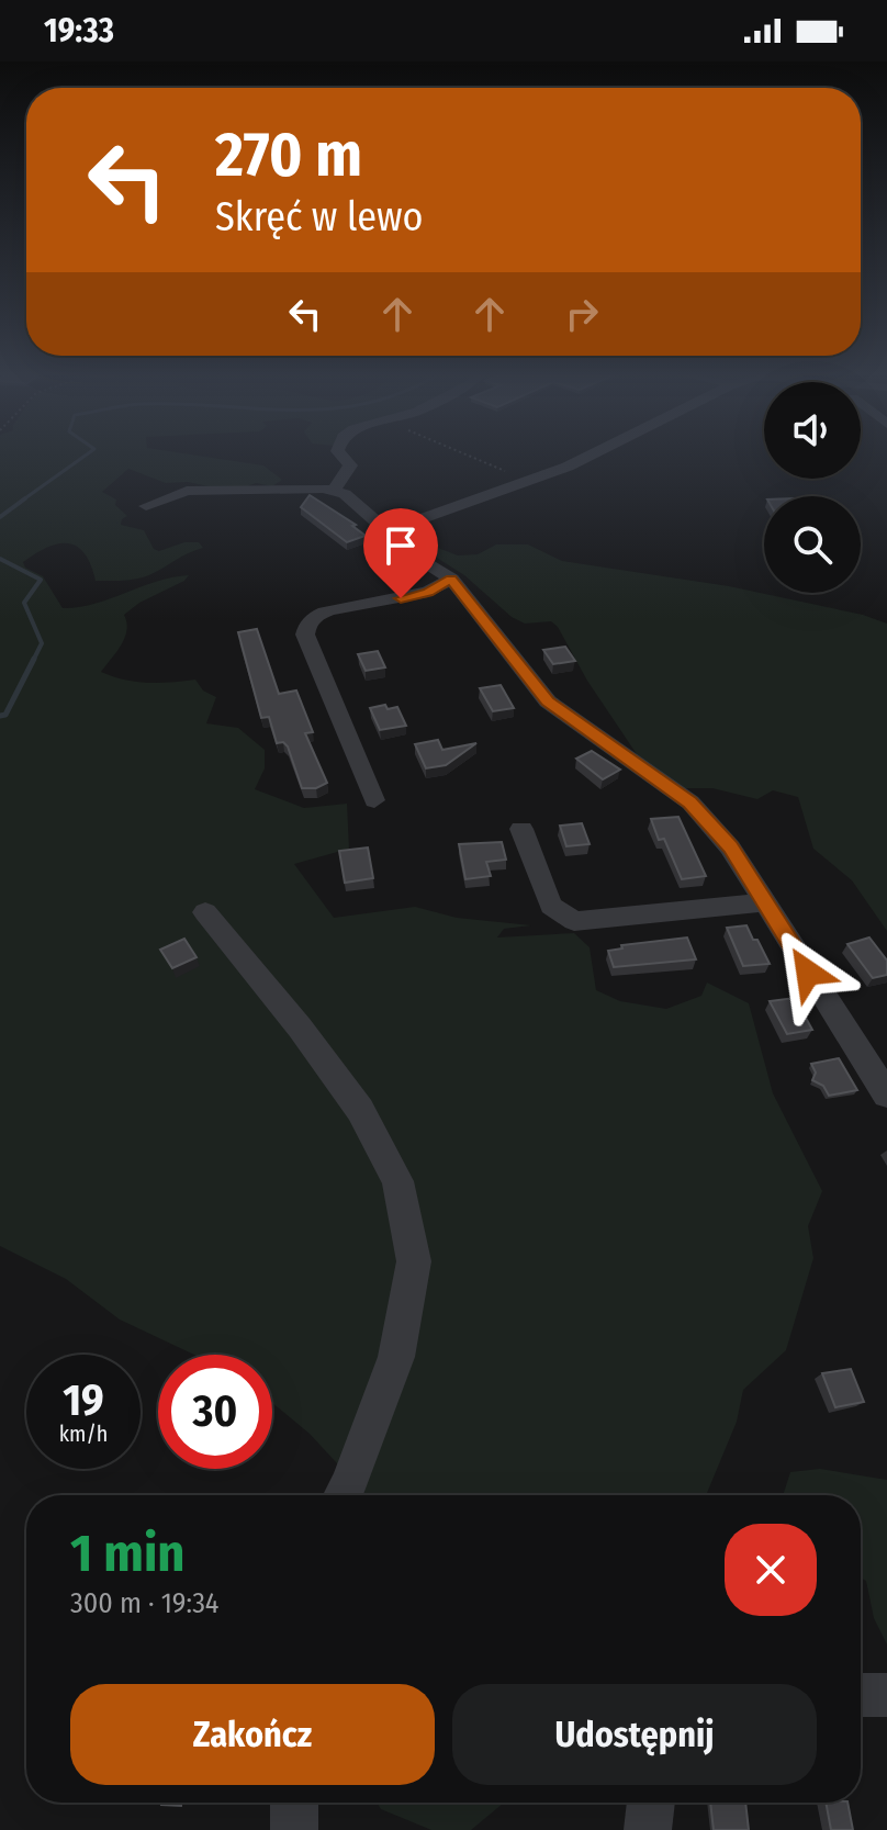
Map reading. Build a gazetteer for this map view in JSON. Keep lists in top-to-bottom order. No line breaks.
{"page":{"status":"19:33","turn":["270 m","Skręć w lewo"],"speed":"19 km/h","limit":"30","heading":["1 min","300 m · 19:34"],"buttons":["Zakończ","Udostępnij"]}}
